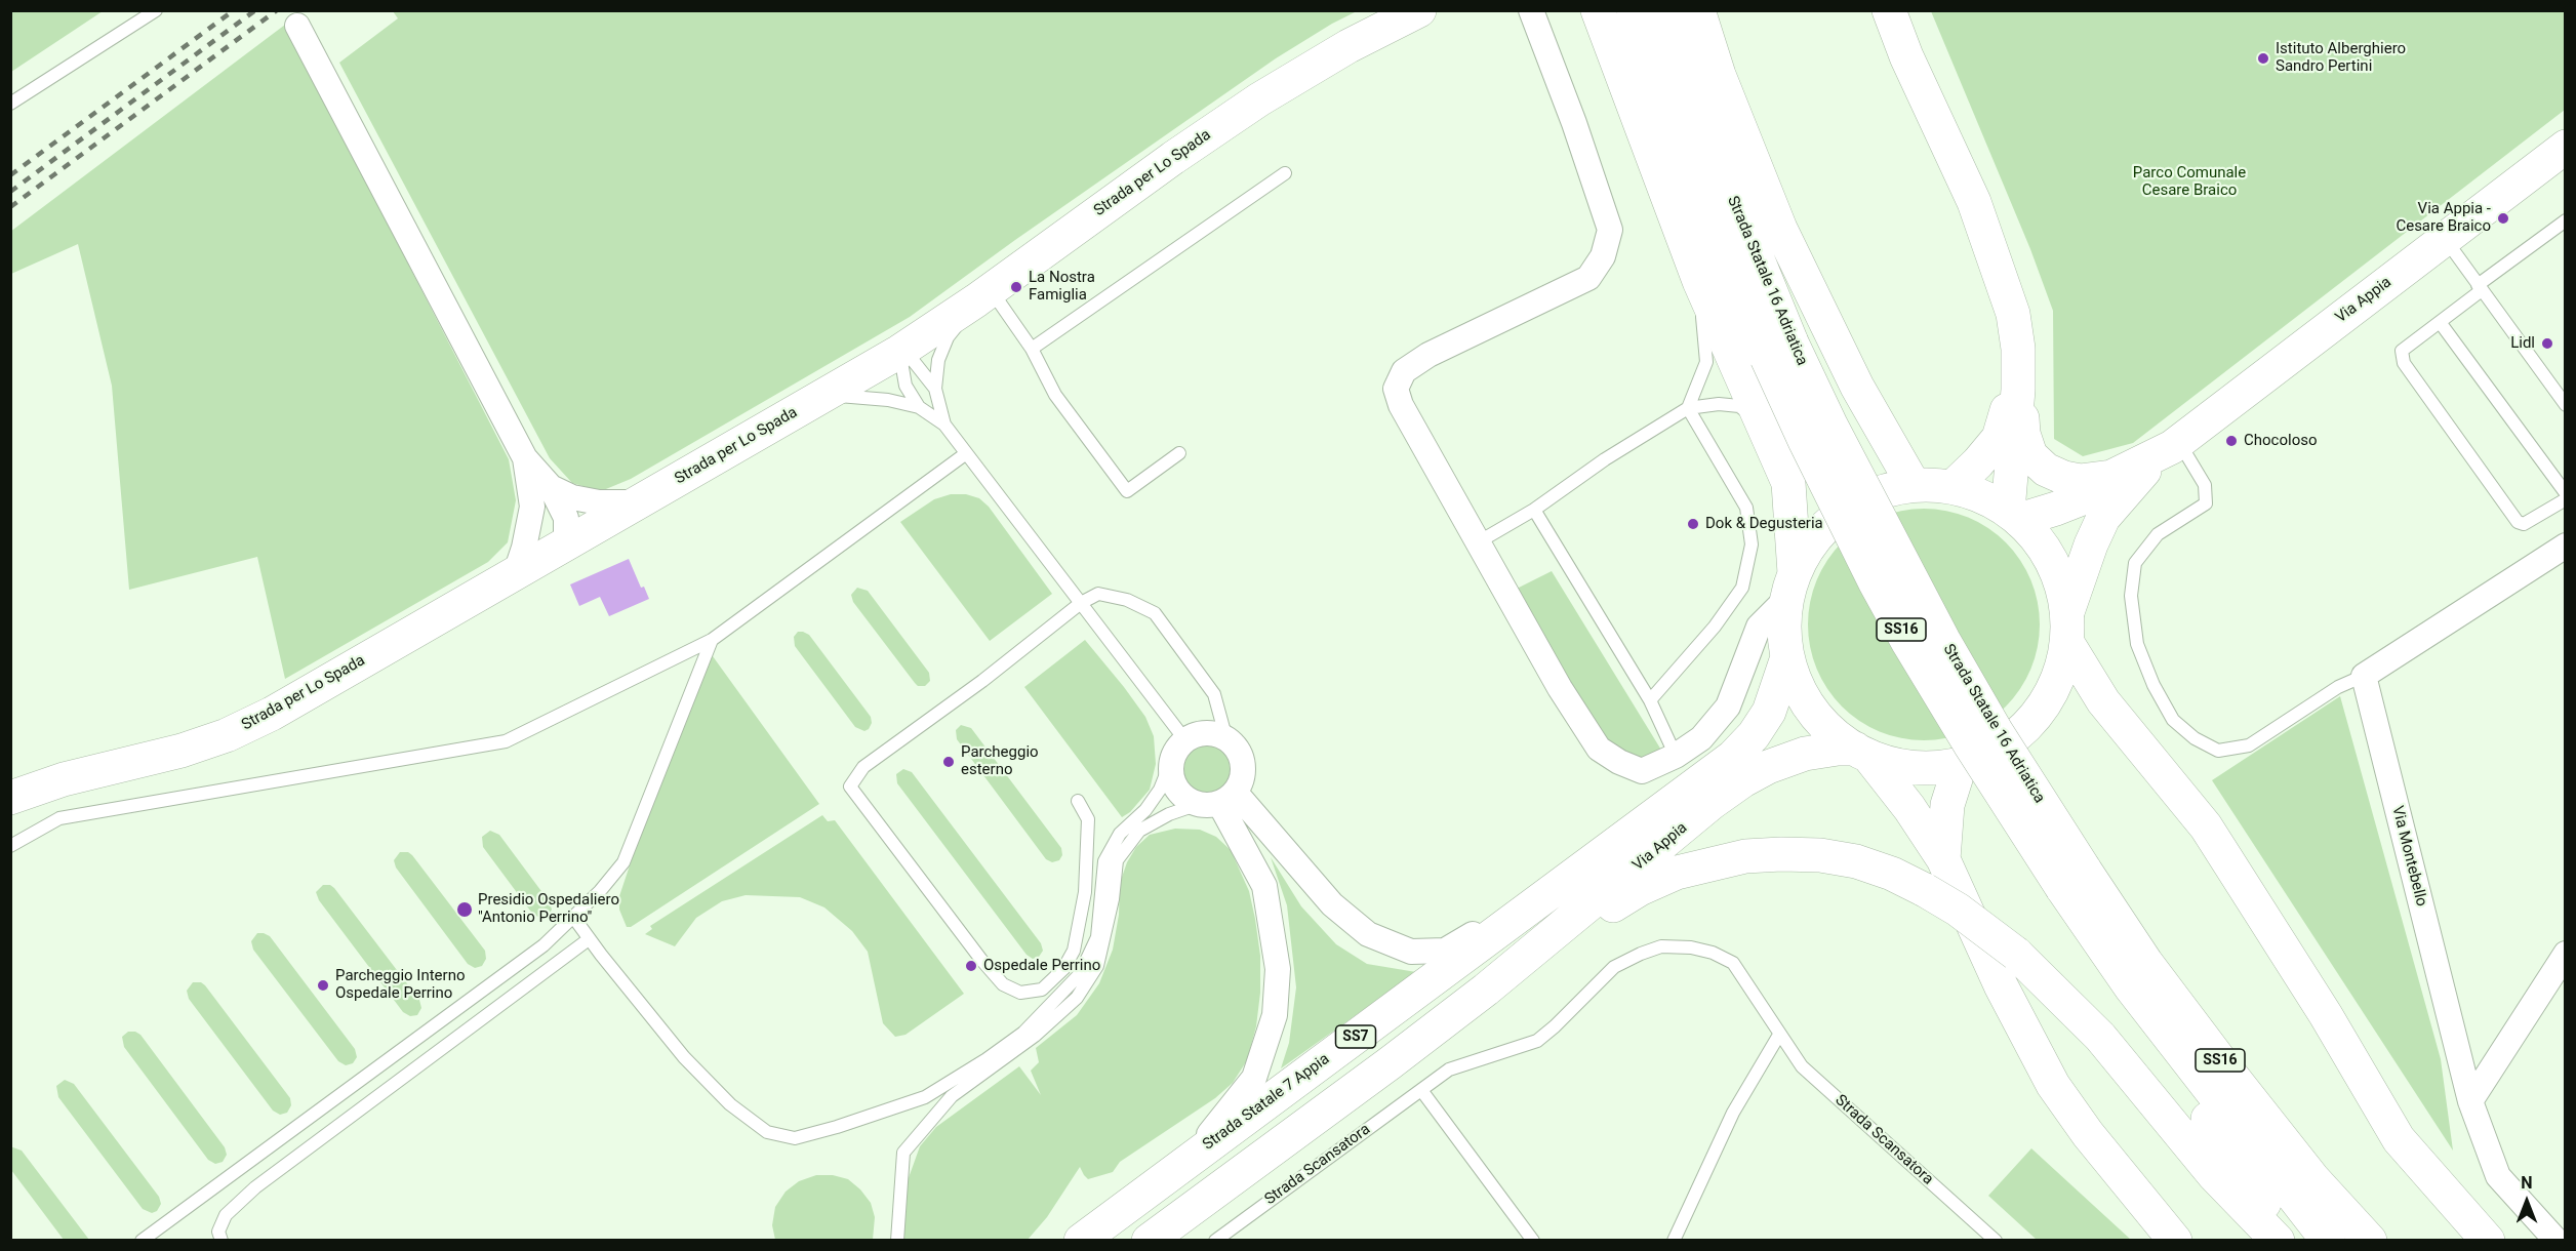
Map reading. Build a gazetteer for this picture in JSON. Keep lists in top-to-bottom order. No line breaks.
{"streets":{"main road":["Strada per Lo Spada","Strada Statale 16 Adriatica","Via Appia","SS16","SS7","Strada Statale 7 Appia"],"street":["Via Montebello"],"lane":["Strada Scansatora"]},"crossings":[["Via Appia","SS7"]],"parks":["Parco Comunale Cesare Braico"],"places":["Istituto Alberghiero Sandro Pertini","Via Appia - Cesare Braico","La Nostra Famiglia","Lidl","Chocoloso","Dok & Degusteria","Parcheggio esterno","Presidio Ospedaliero \"Antonio Perrino\"","Ospedale Perrino","Parcheggio Interno Ospedale Perrino"],"north":"top"}
